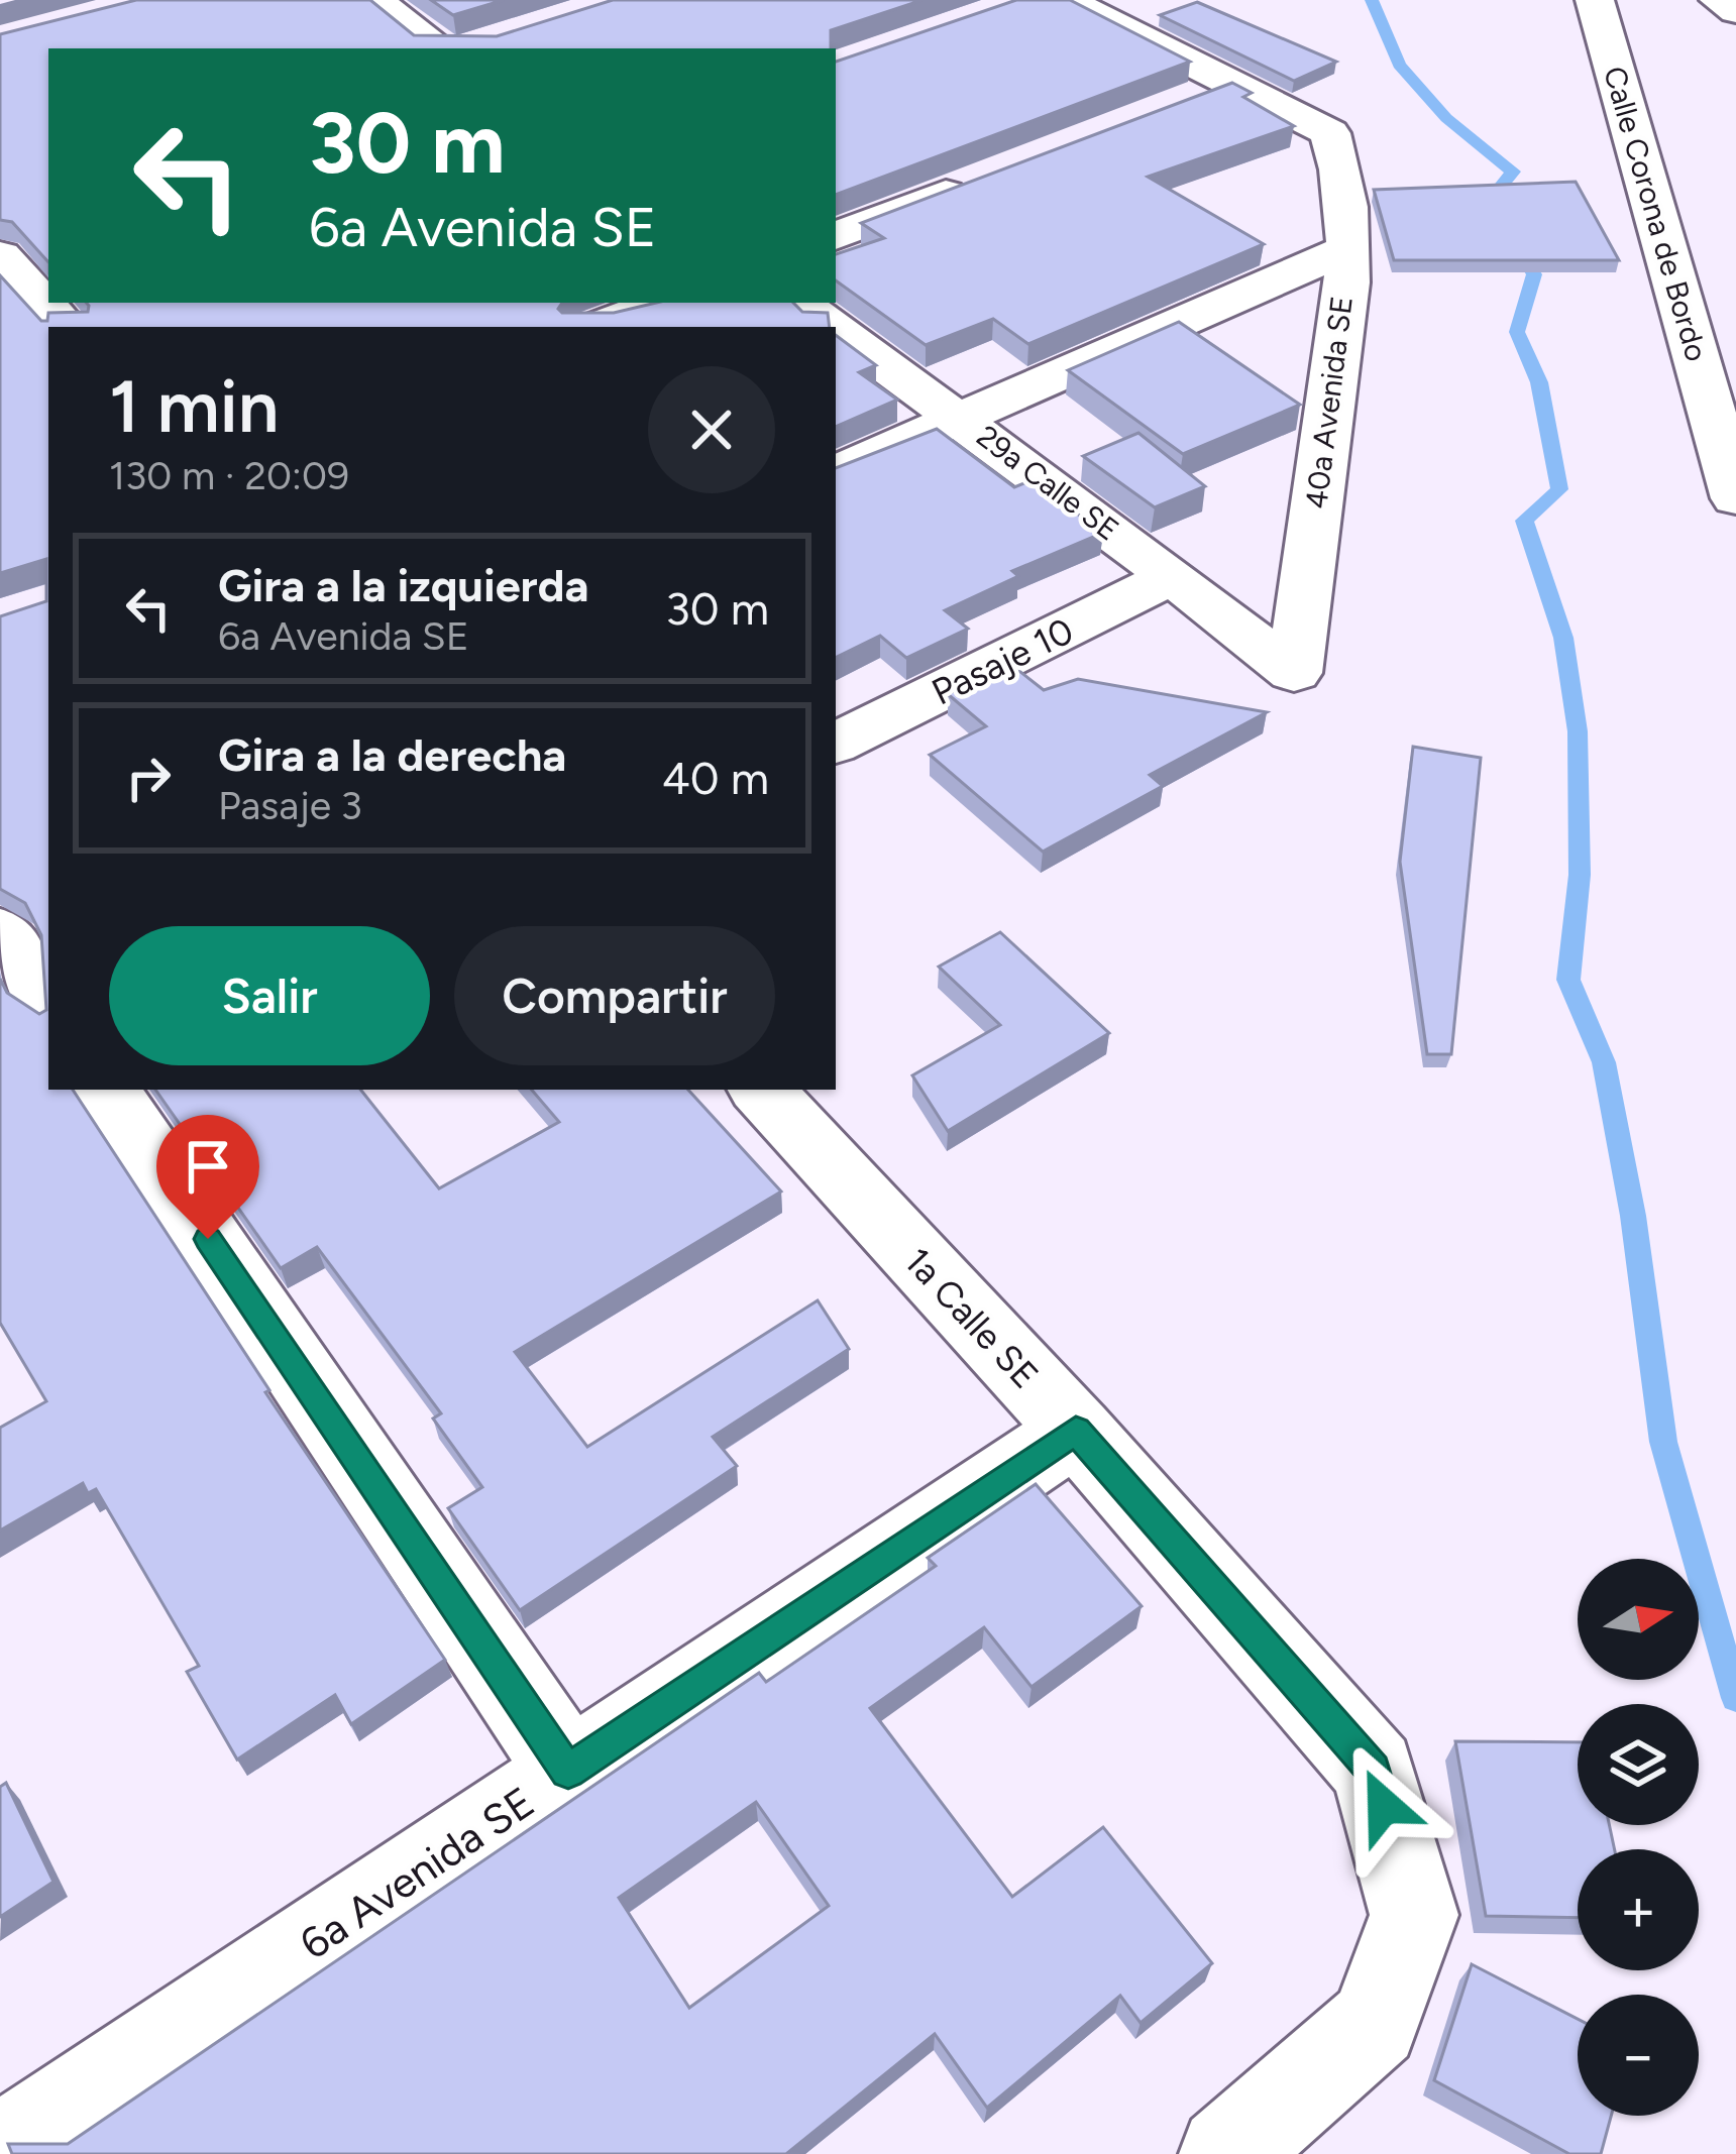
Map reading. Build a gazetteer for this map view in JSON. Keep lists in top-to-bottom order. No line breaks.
{"streets":{"street":["Calle Corona de Bordo","40a Avenida SE","29a Calle SE","Pasaje 10","1a Calle SE","6a Avenida SE"]},"crossings":[["40a Avenida SE","29a Calle SE"],["29a Calle SE","Pasaje 10"],["1a Calle SE","6a Avenida SE"]],"north":"right","page":{"turn":["30 m","6a Avenida SE"],"heading":["1 min","130 m · 20:09"],"list":[{"name":"Gira a la izquierda","note":"6a Avenida SE","value":"30 m"},{"name":"Gira a la derecha","note":"Pasaje 3","value":"40 m"}],"buttons":["Salir","Compartir"],"map_buttons":["+","−"]}}
